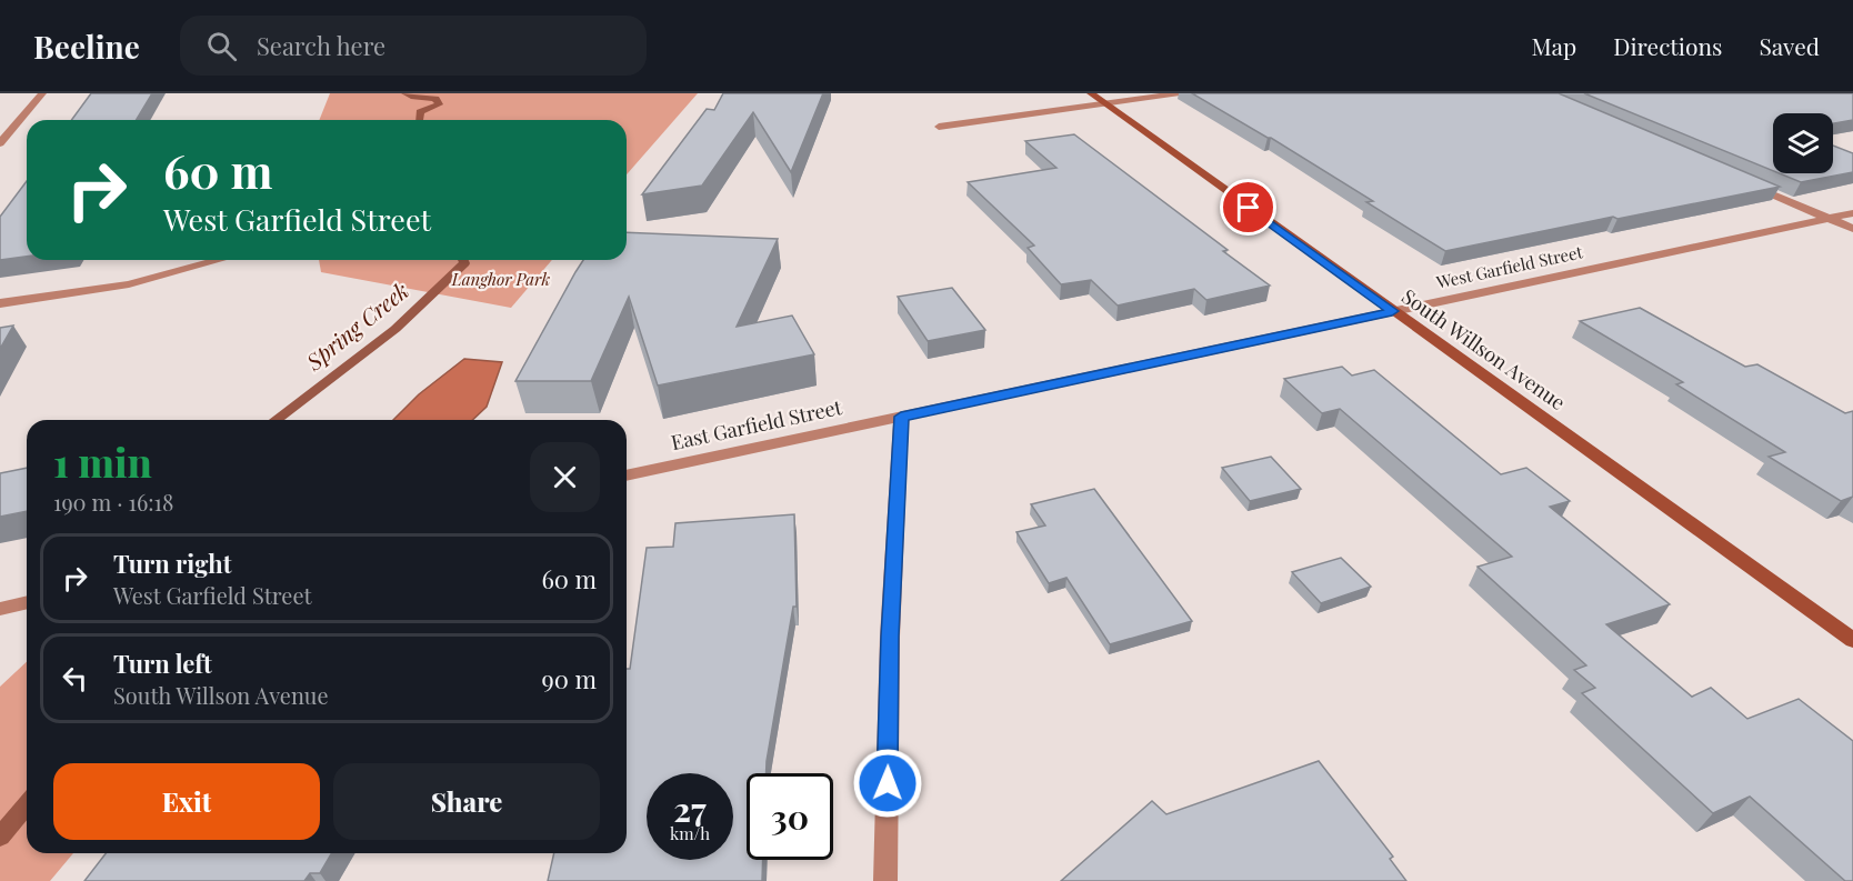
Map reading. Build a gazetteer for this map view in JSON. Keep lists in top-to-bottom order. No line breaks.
{"streets":{"main road":["South Willson Avenue"],"street":["West Garfield Street","East Garfield Street"]},"crossings":[["West Garfield Street","South Willson Avenue"],["West Garfield Street","East Garfield Street"]],"water":["Spring Creek"],"parks":["Langhor Park"],"page":{"header":"Beeline","search":"Search here","nav":["Map","Directions","Saved"],"turn":["60 m","West Garfield Street"],"heading":["1 min","190 m · 16:18"],"list":[{"name":"Turn right","note":"West Garfield Street","value":"60 m"},{"name":"Turn left","note":"South Willson Avenue","value":"90 m"}],"buttons":["Exit","Share"],"speed":"27 km/h","limit":"30"}}
